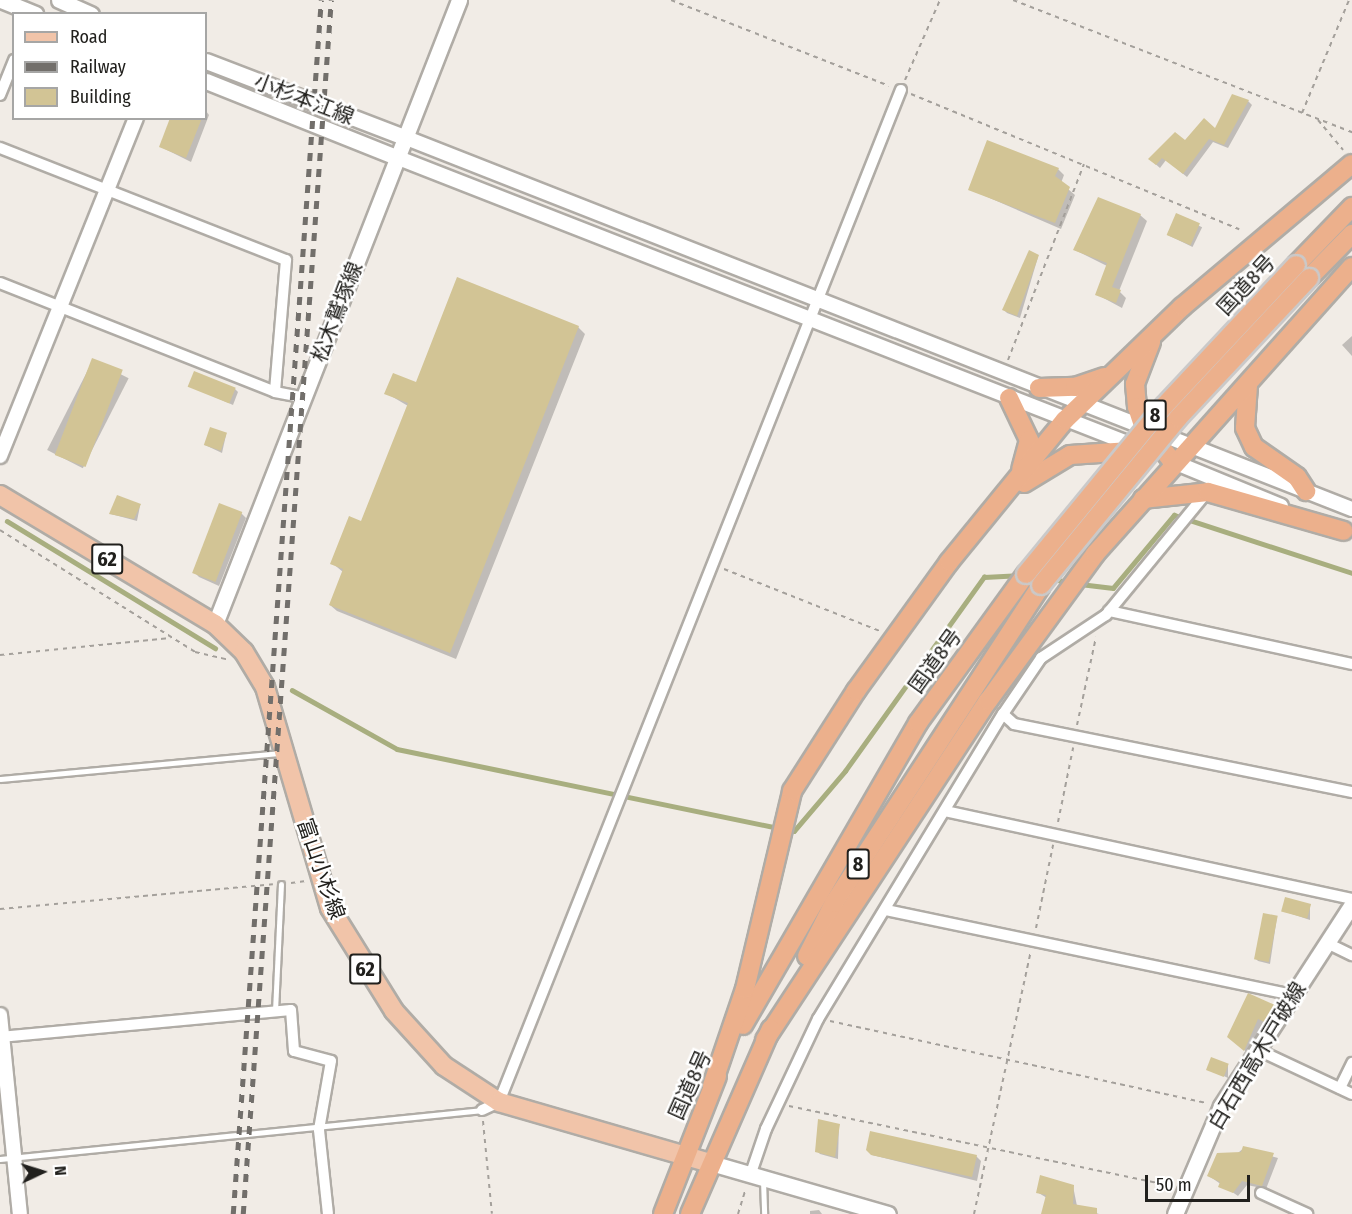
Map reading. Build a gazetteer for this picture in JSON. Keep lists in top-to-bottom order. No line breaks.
{"streets":{"highway":["国道8号","8"],"main road":["小杉本江線","松木鷲塚線","62","富山小杉線","白石西高木戸破線"]},"crossings":[["小杉本江線","松木鷲塚線"],["国道8号","富山小杉線"],["松木鷲塚線","富山小杉線"]],"legend":["Road","Railway","Building"],"scale_bar":"50 m","north":"right"}
